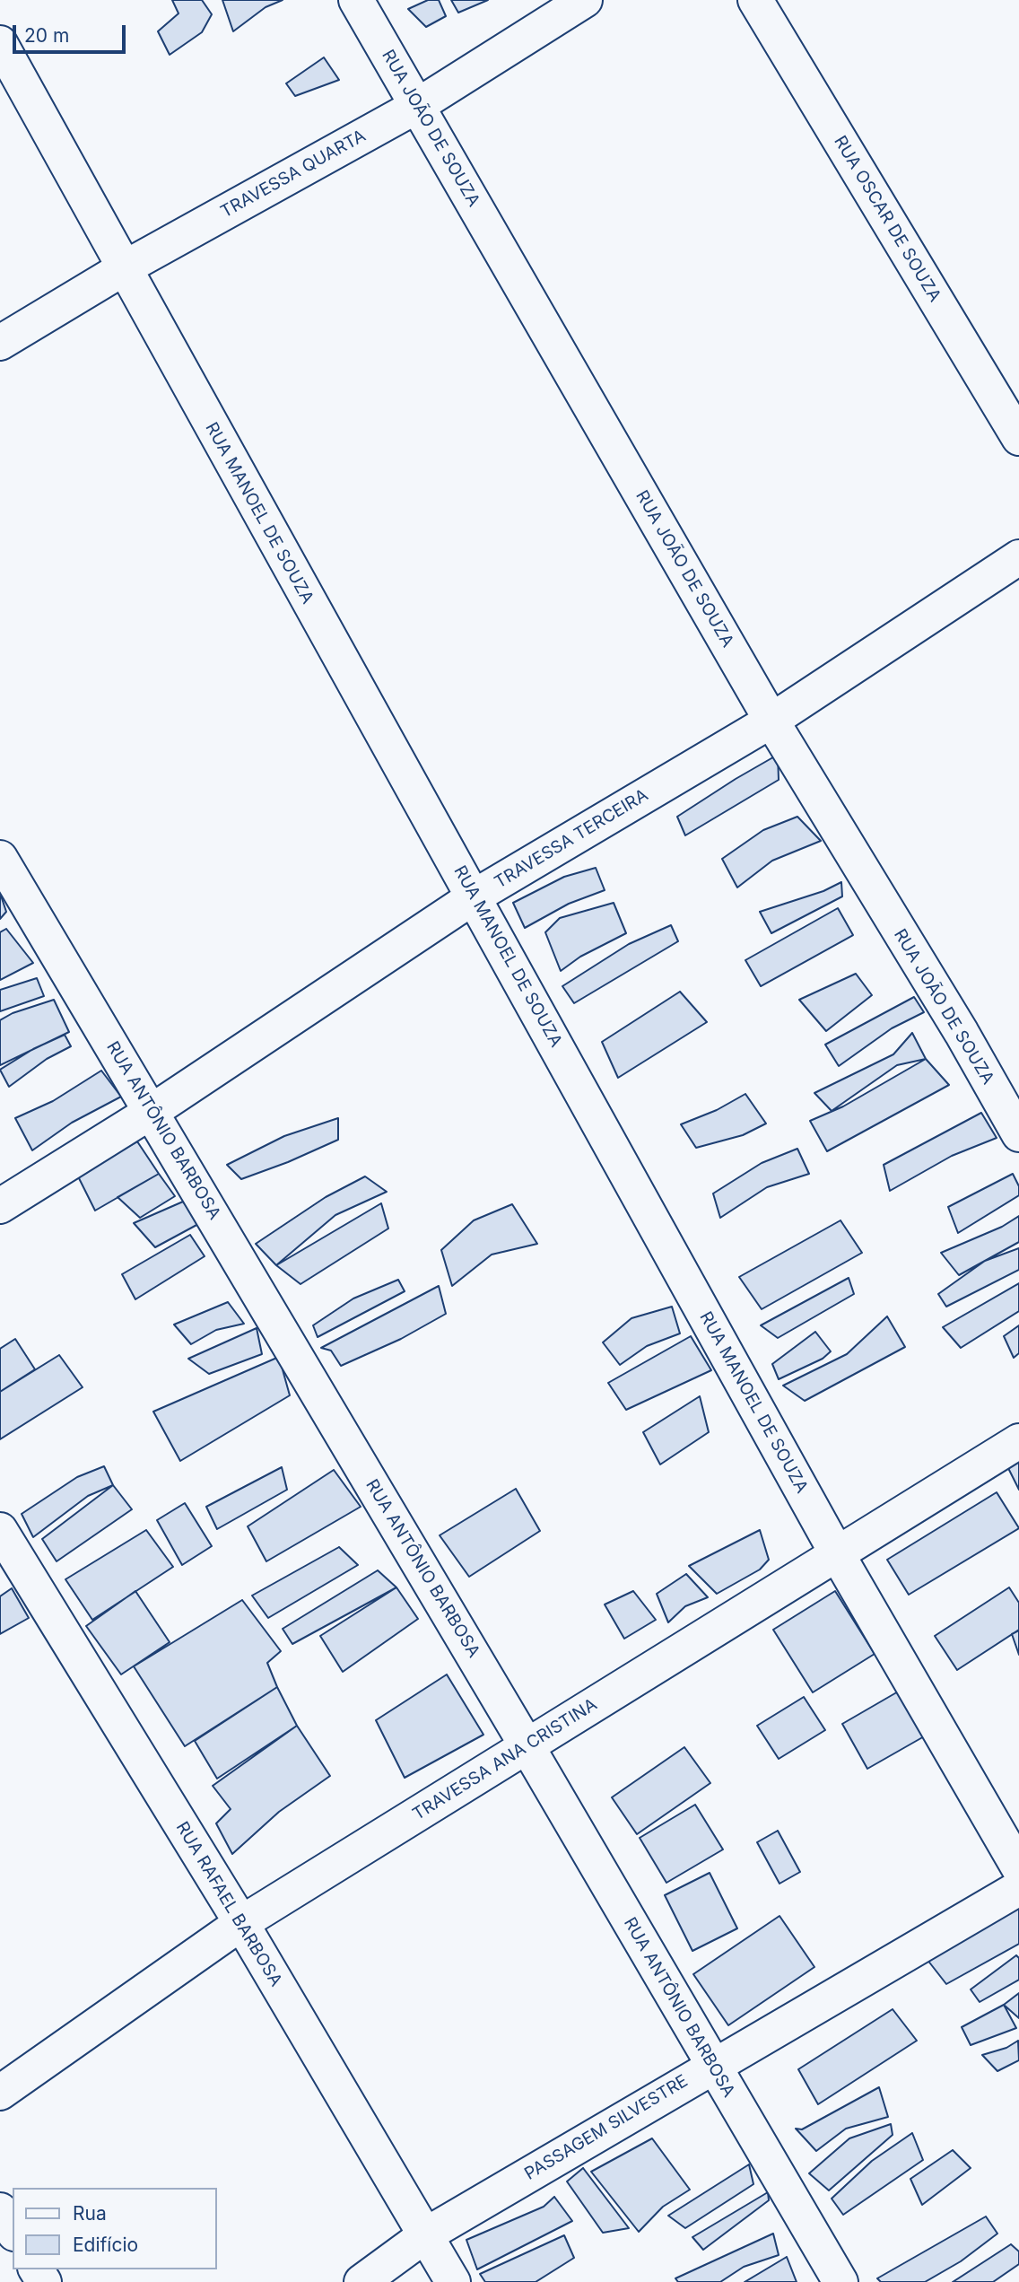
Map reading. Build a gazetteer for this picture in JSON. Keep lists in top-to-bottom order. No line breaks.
{"streets":{"street":["RUA JOÃO DE SOUZA","TRAVESSA QUARTA","RUA OSCAR DE SOUZA","RUA MANOEL DE SOUZA","TRAVESSA TERCEIRA","RUA ANTÔNIO BARBOSA","TRAVESSA ANA CRISTINA","RUA RAFAEL BARBOSA","PASSAGEM SILVESTRE"]},"crossings":[["RUA JOÃO DE SOUZA","TRAVESSA QUARTA"],["RUA JOÃO DE SOUZA","TRAVESSA TERCEIRA"],["TRAVESSA QUARTA","RUA MANOEL DE SOUZA"],["RUA MANOEL DE SOUZA","TRAVESSA TERCEIRA"],["RUA MANOEL DE SOUZA","TRAVESSA ANA CRISTINA"],["TRAVESSA TERCEIRA","RUA ANTÔNIO BARBOSA"],["RUA ANTÔNIO BARBOSA","TRAVESSA ANA CRISTINA"],["RUA ANTÔNIO BARBOSA","PASSAGEM SILVESTRE"],["TRAVESSA ANA CRISTINA","RUA RAFAEL BARBOSA"],["RUA RAFAEL BARBOSA","PASSAGEM SILVESTRE"]],"legend":["Rua","Edifício"],"scale_bar":"20 m"}
